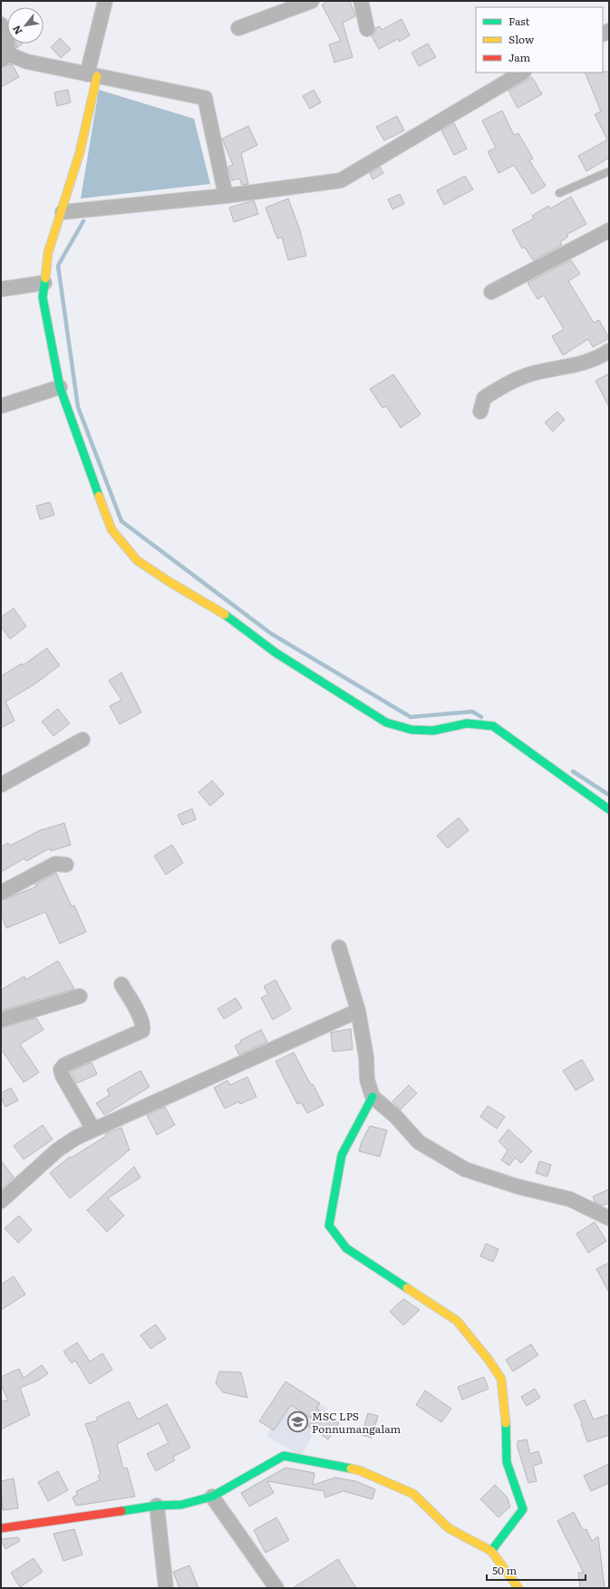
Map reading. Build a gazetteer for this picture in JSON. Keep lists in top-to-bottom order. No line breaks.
{"places":{"school or university":["MSC LPS Ponnumangalam"]},"legend":["Fast","Slow","Jam"],"scale_bar":"50 m","north":"bottom left"}
